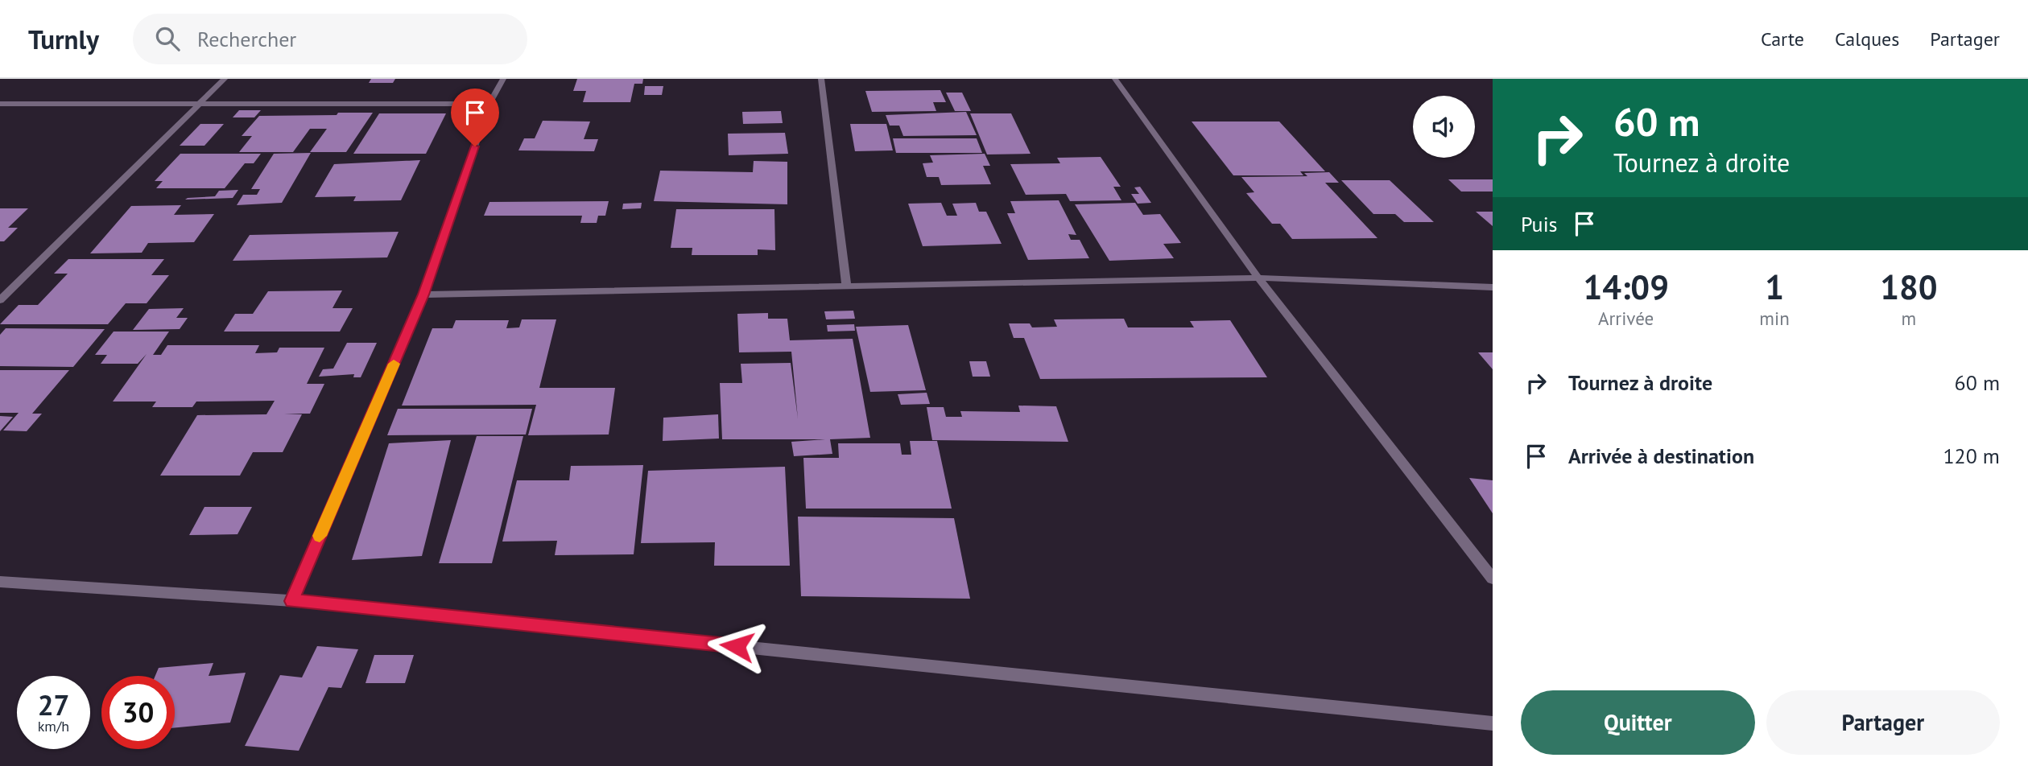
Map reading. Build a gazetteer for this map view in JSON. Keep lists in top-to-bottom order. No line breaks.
{"page":{"header":"Turnly","search":"Rechercher","nav":["Carte","Calques","Partager"],"turn":["60 m","Tournez à droite"],"then":"Puis","eta":["14:09","Arrivée","1","min","180","m"],"list":[{"name":"Tournez à droite","value":"60 m"},{"name":"Arrivée à destination","value":"120 m"}],"speed":"27 km/h","limit":"30","buttons":["Quitter","Partager"]}}
